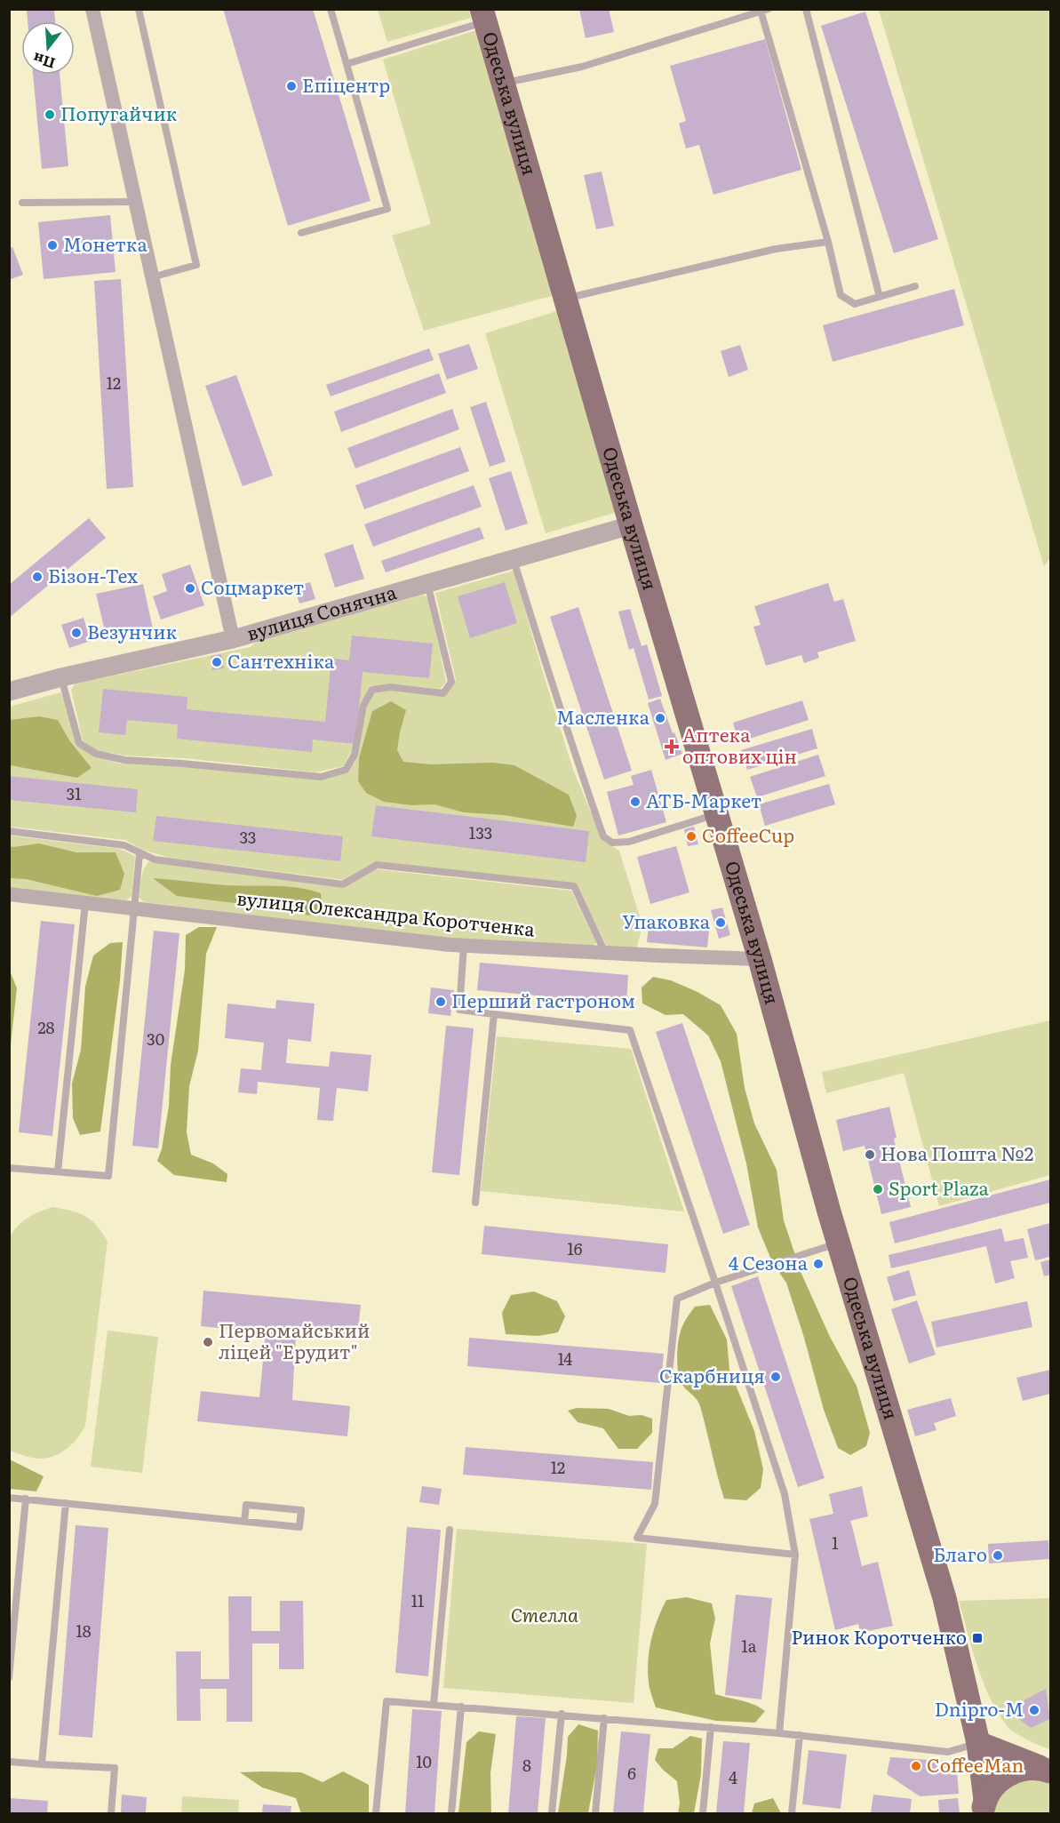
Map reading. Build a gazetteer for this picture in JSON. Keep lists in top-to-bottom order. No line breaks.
{"streets":{"main road":["Одеська вулиця"],"street":["вулиця Сонячна","вулиця Олександра Коротченка"]},"crossings":[["Одеська вулиця","вулиця Сонячна"],["Одеська вулиця","вулиця Олександра Коротченка"]],"parks":["Стелла"],"places":{"other":["Епіцентр","Попугайчик","Монетка","Бізон-Тех","Соцмаркет","Везунчик","Сантехніка","Масленка","АТБ-Маркет","CoffeeCup","Упаковка","Перший гастроном","Нова Пошта №2","Sport Plaza","4 Сезона","Первомайський ліцей \"Ерудит\"","Скарбниця","Благо","Dnipro-M","CoffeeMan"],"health":["Аптека оптових цін"],"transit":["Ринок Коротченко"]},"house_numbers":["12","31","133","33","28","30","16","14","12","1","11","18","1а","10","8","6","4"],"north":"bottom"}
